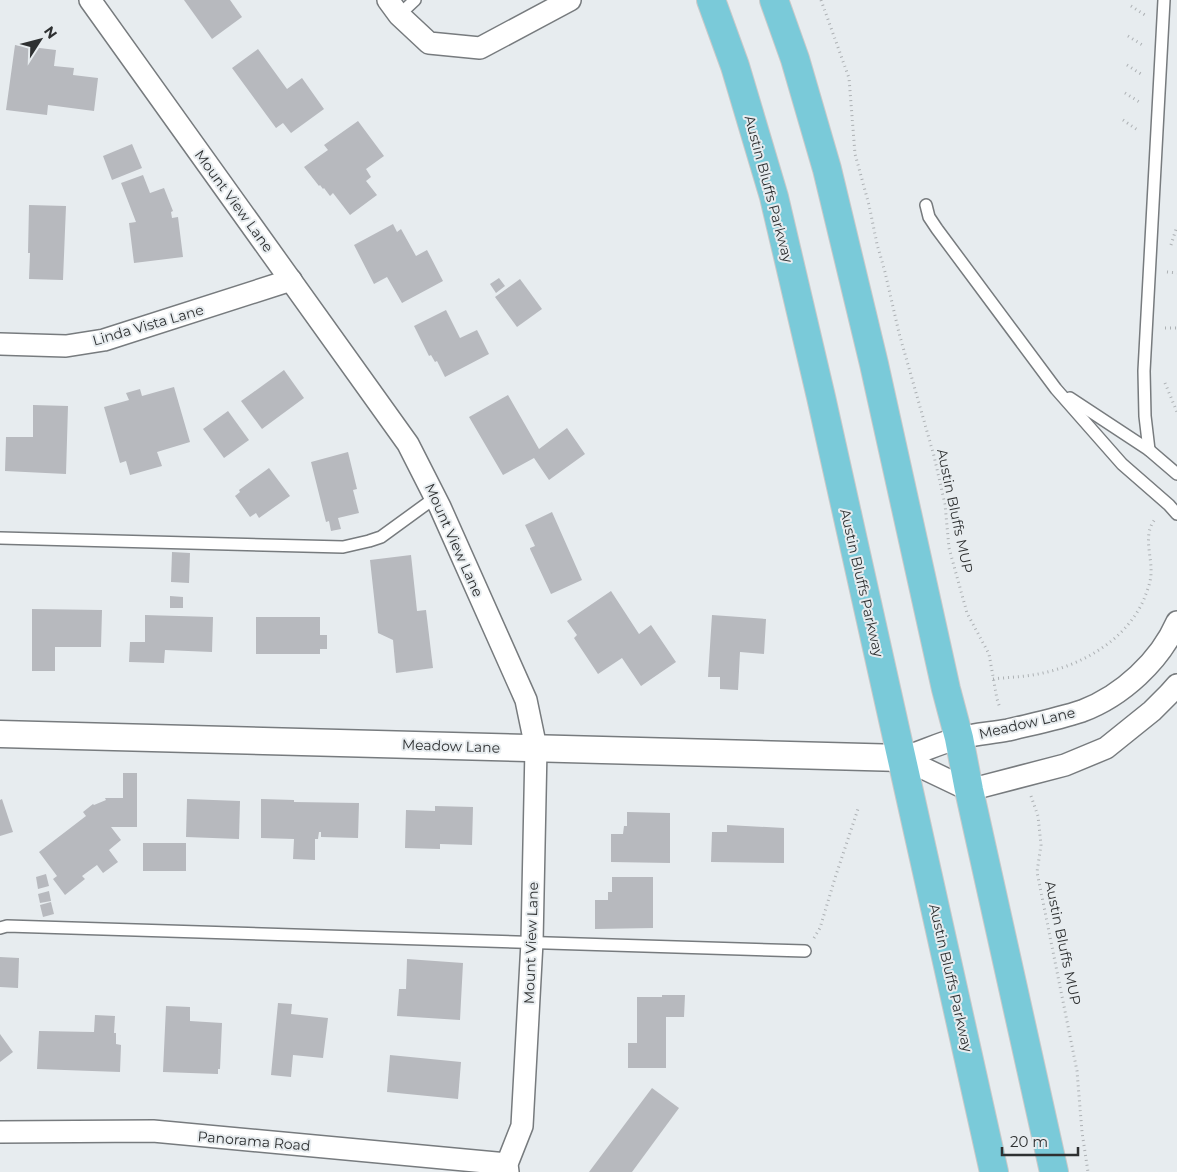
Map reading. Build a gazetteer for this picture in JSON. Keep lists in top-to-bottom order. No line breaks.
{"streets":{"main road":["Austin Bluffs Parkway"],"street":["Mount View Lane","Linda Vista Lane","Meadow Lane","Panorama Road"],"path":["Austin Bluffs MUP"]},"crossings":[["Austin Bluffs Parkway","Meadow Lane"],["Mount View Lane","Linda Vista Lane"],["Mount View Lane","Meadow Lane"],["Mount View Lane","Panorama Road"],["Austin Bluffs MUP","Meadow Lane"]],"scale_bar":"20 m","north":"top right"}
